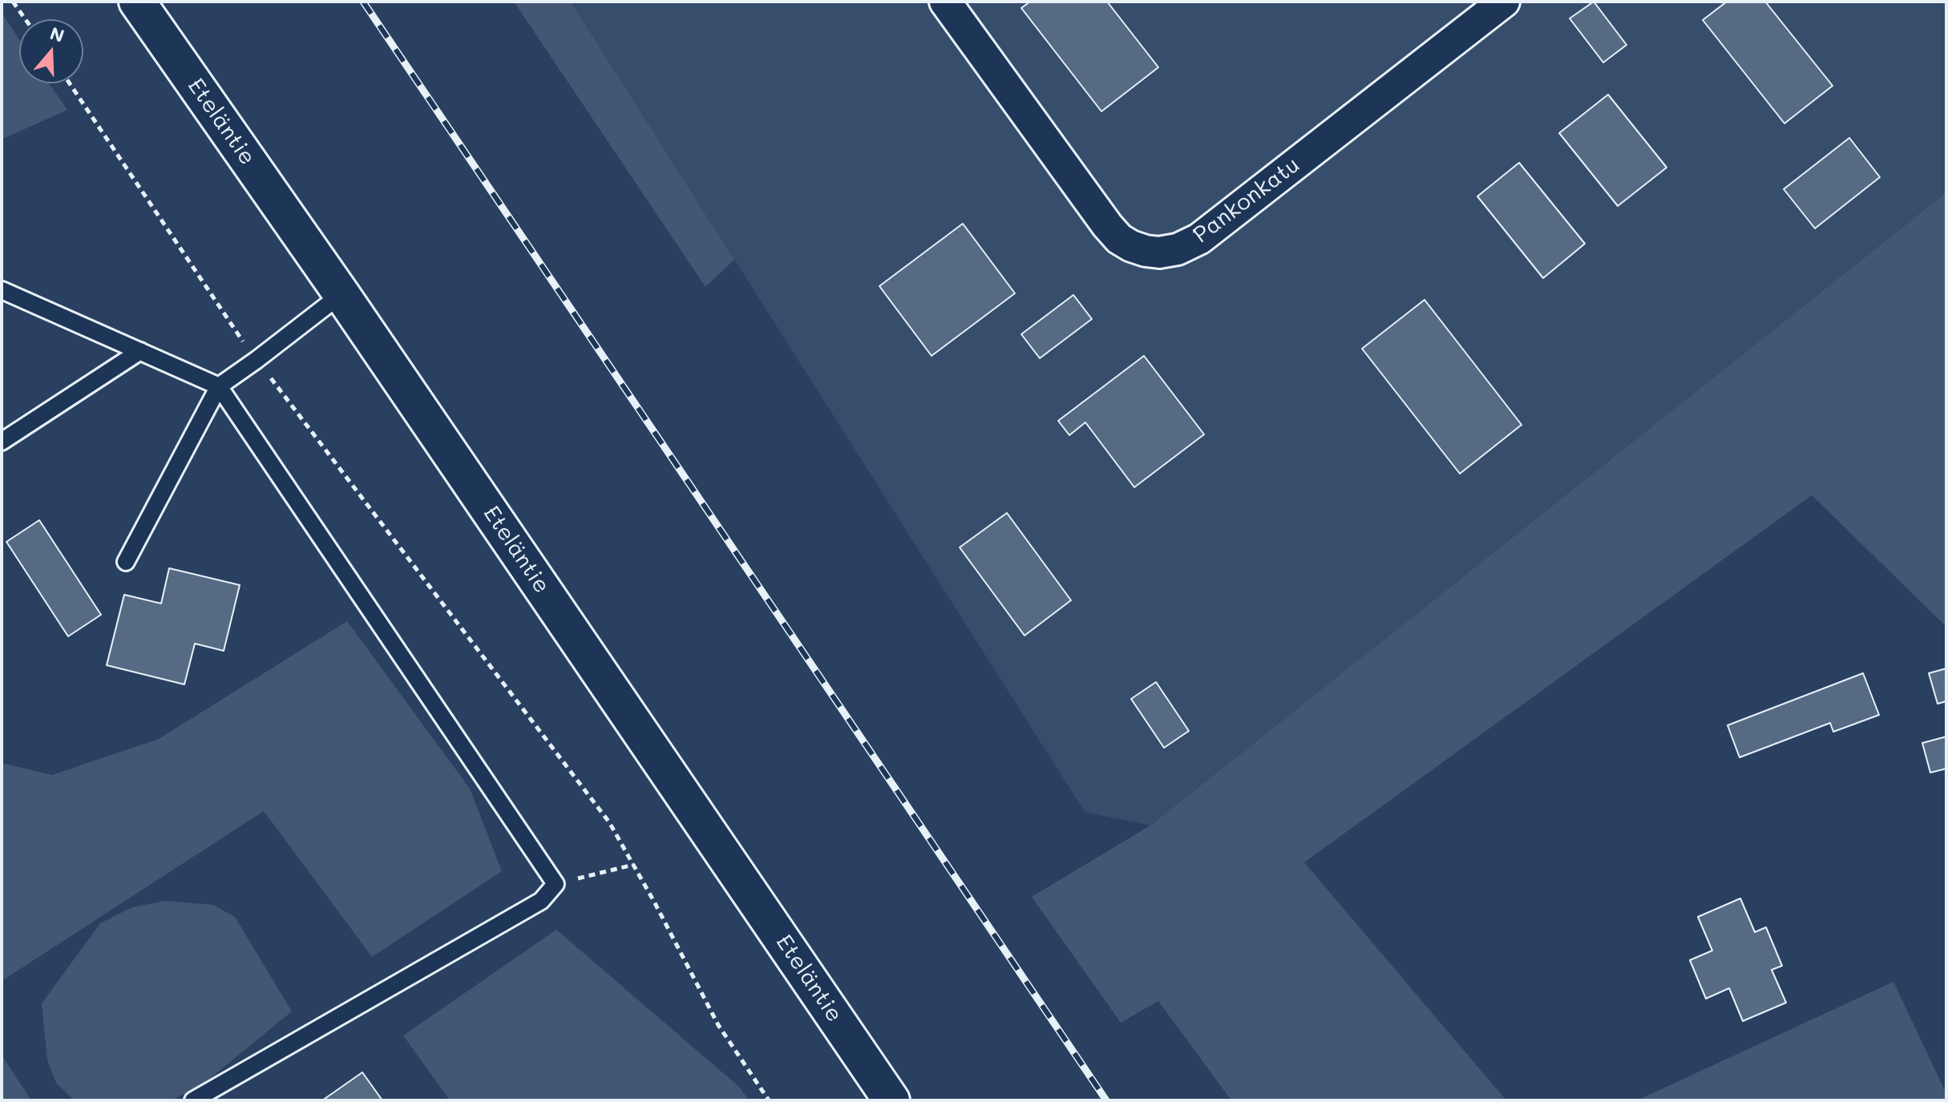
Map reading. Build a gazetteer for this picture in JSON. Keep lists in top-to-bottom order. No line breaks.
{"streets":{"main road":["Eteläntie"],"street":["Pankonkatu"]},"north":"top"}
